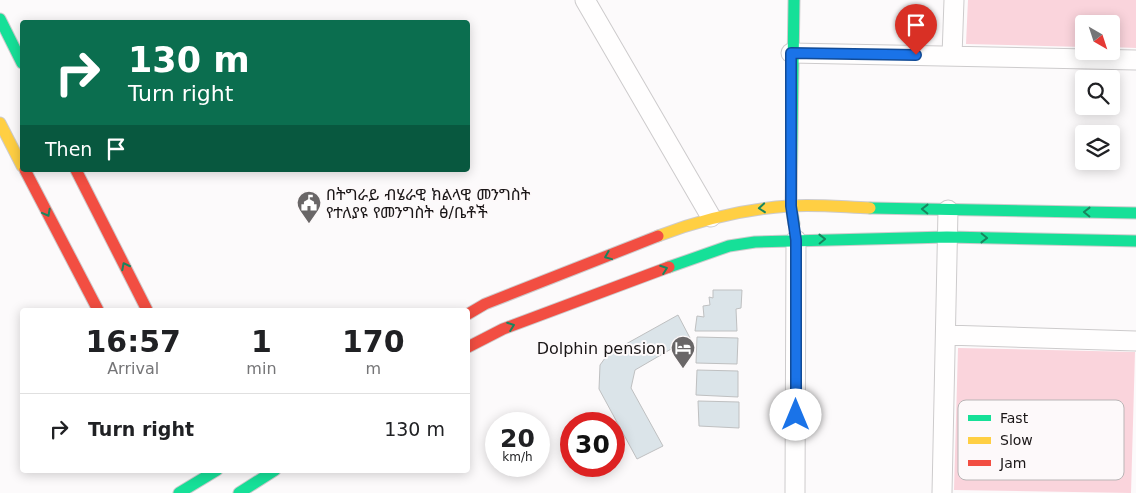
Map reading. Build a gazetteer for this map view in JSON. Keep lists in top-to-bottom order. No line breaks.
{"places":{"public building":["በትግራይ ብሄራዊ ክልላዊ መንግስት የተለያዩ የመንግስት ፅ/ቤቶች"],"hotel":["Dolphin pension"]},"legend":["Fast","Slow","Jam"],"north":"bottom right","page":{"turn":["130 m","Turn right"],"then":"Then","eta":["16:57","Arrival","1","min","170","m"],"list":[{"name":"Turn right","value":"130 m"}],"speed":"20 km/h","limit":"30"}}
